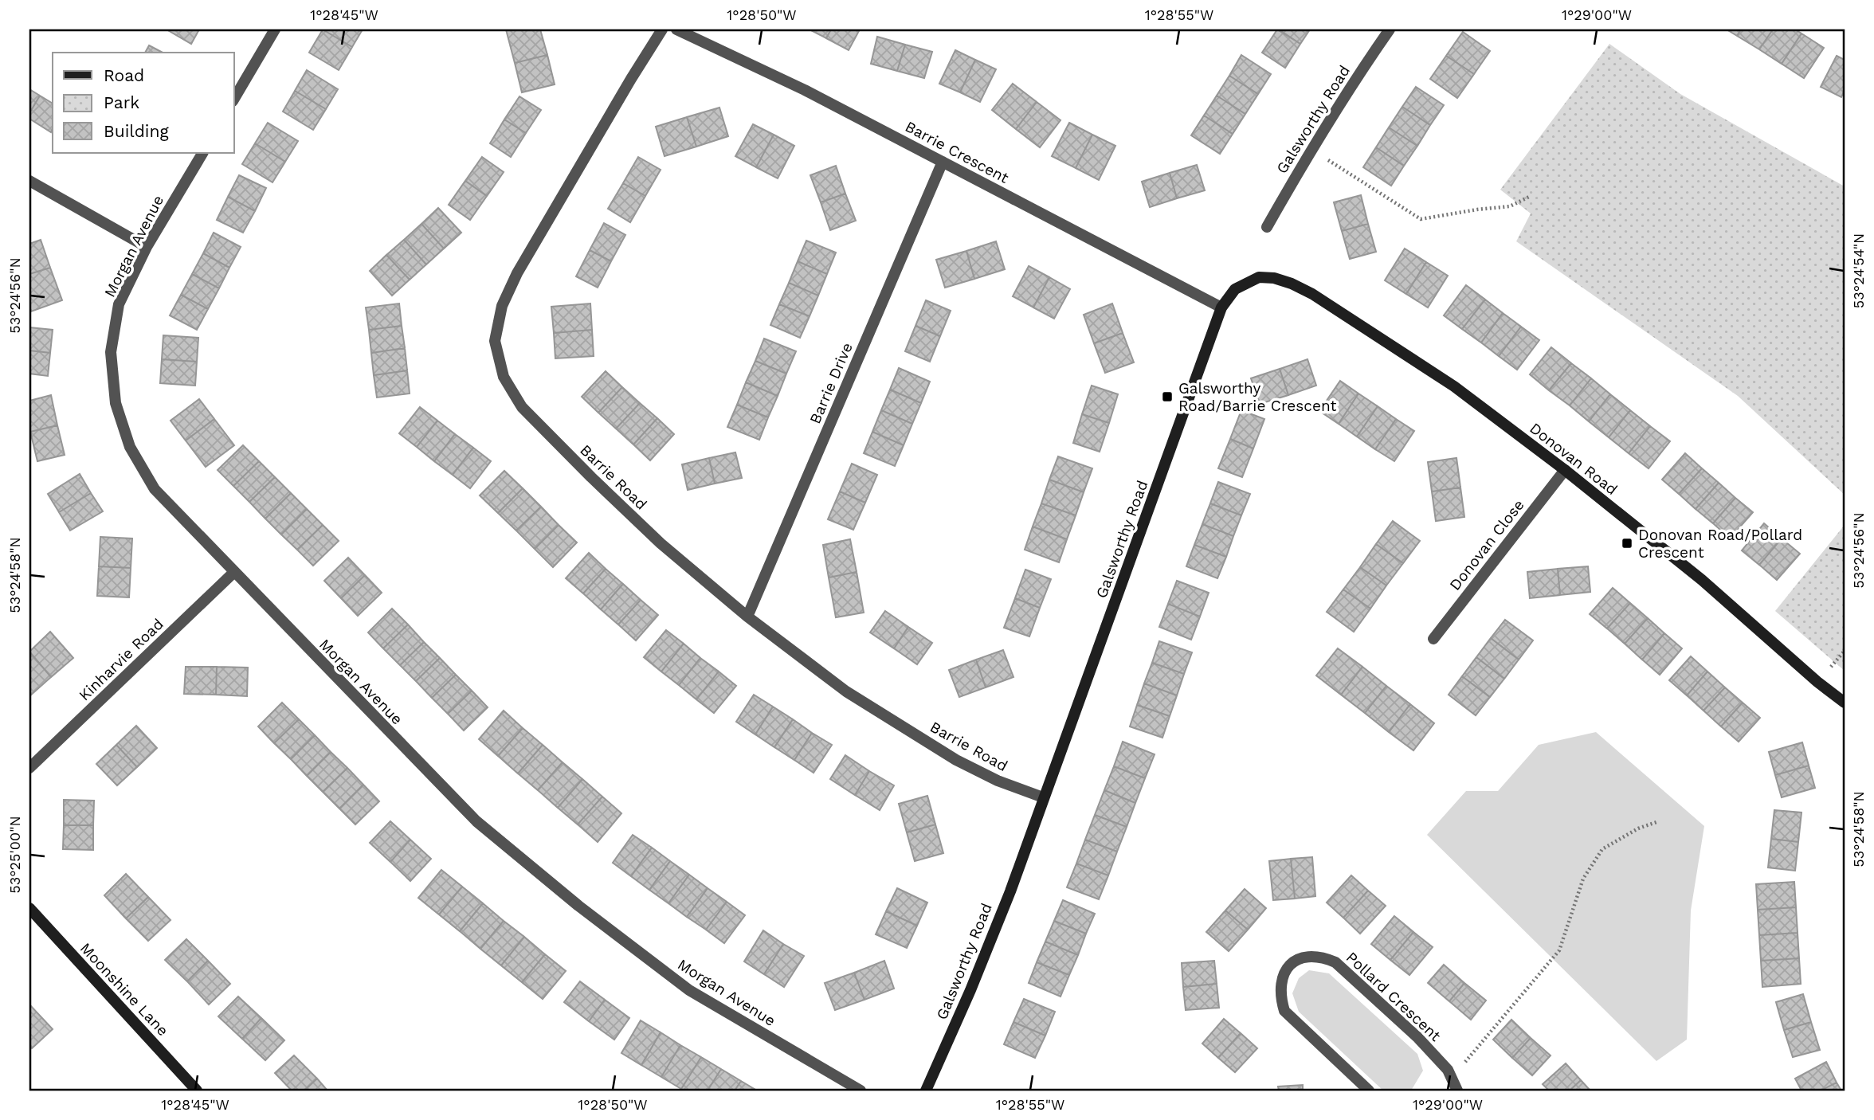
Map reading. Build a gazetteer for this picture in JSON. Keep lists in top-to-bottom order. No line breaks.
{"streets":{"street":["Galsworthy Road","Barrie Crescent","Morgan Avenue","Barrie Drive","Donovan Road","Barrie Road","Donovan Close","Kinharvie Road","Moonshine Lane","Pollard Crescent"]},"crossings":[["Galsworthy Road","Barrie Crescent"],["Galsworthy Road","Donovan Road"],["Galsworthy Road","Barrie Road"],["Barrie Crescent","Barrie Drive"],["Morgan Avenue","Kinharvie Road"],["Barrie Drive","Barrie Road"],["Donovan Road","Donovan Close"]],"places":{"transit":["Galsworthy Road/Barrie Crescent","Donovan Road/Pollard Crescent"]},"legend":["Road","Park","Building"],"coordinates":["1°28'45\"W","1°28'50\"W","1°28'55\"W","1°29'00\"W","53°24'54\"N","53°24'56\"N","53°24'58\"N","53°25'00\"N"]}
